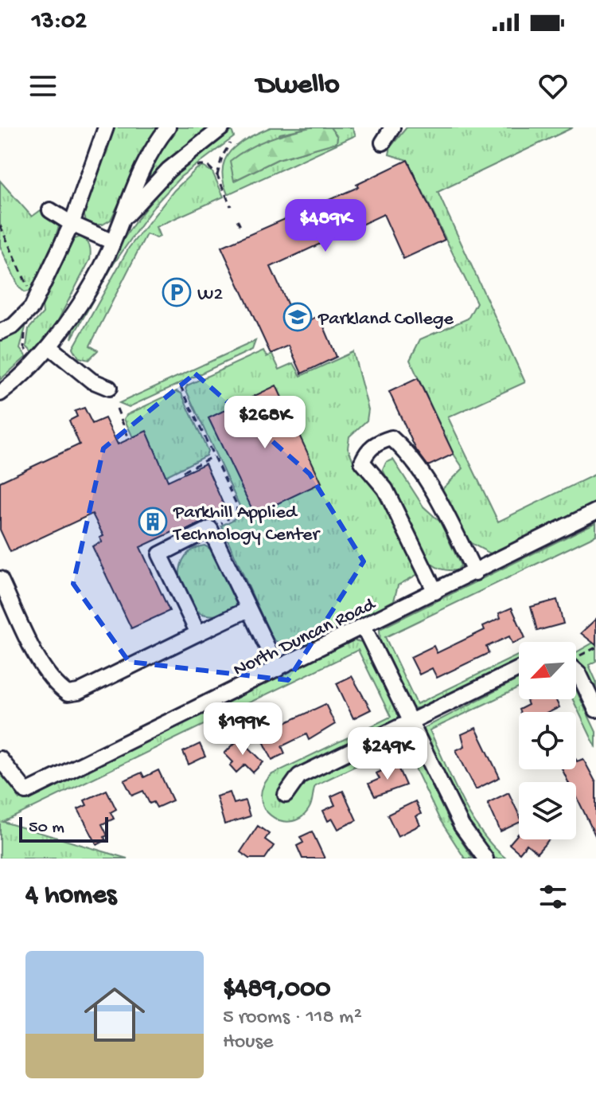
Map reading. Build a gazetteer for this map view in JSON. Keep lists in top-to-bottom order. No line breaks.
{"streets":{"street":["North Duncan Road"]},"places":{"parking":["W2"],"school or university":["Parkland College"],"building":["Parkhill Applied Technology Center"]},"scale_bar":"50 m","north":"bottom left","page":{"status":"13:02","header":"Dwello","price":["$489K","$268K","$199K","$249K"],"scale":"50 m","heading":"4 homes","list":[{"name":"$489,000","note":"5 rooms · 118 m² · House"}]}}
